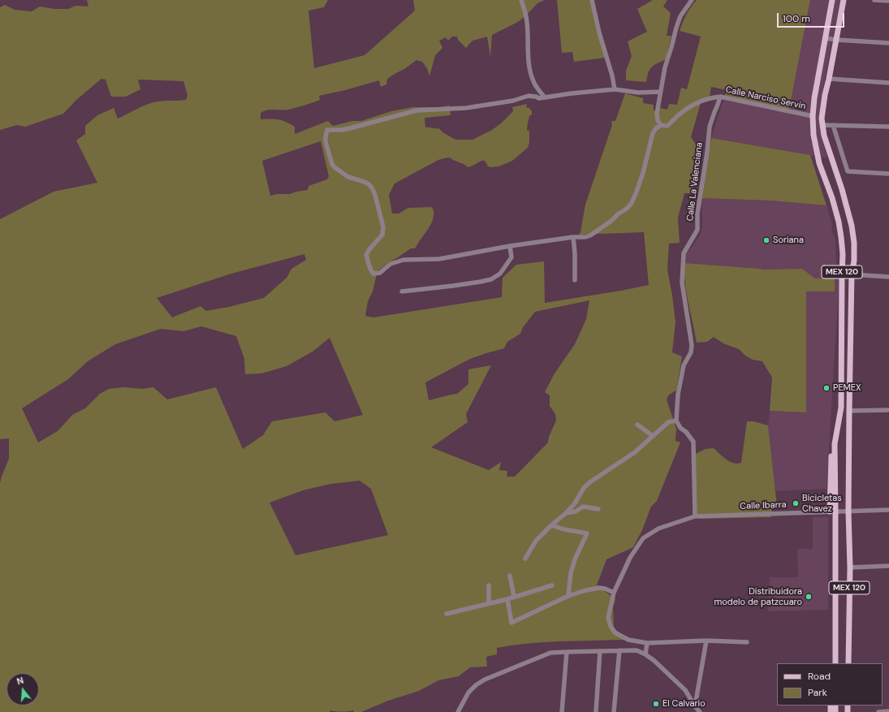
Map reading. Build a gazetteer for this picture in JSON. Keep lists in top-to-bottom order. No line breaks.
{"streets":{"main road":["MEX 120"],"street":["Calle Narciso Servin","Calle La Valenciana","Calle Ibarra"]},"crossings":[["Calle Narciso Servin","Calle La Valenciana"],["Calle Narciso Servin","MEX 120"],["MEX 120","Calle Ibarra"]],"places":["Soriana","PEMEX","Bicicletas Chavez","Distribuidora modelo de patzcuaro","El Calvario"],"legend":["Road","Park"],"scale_bar":"100 m","north":"top"}
